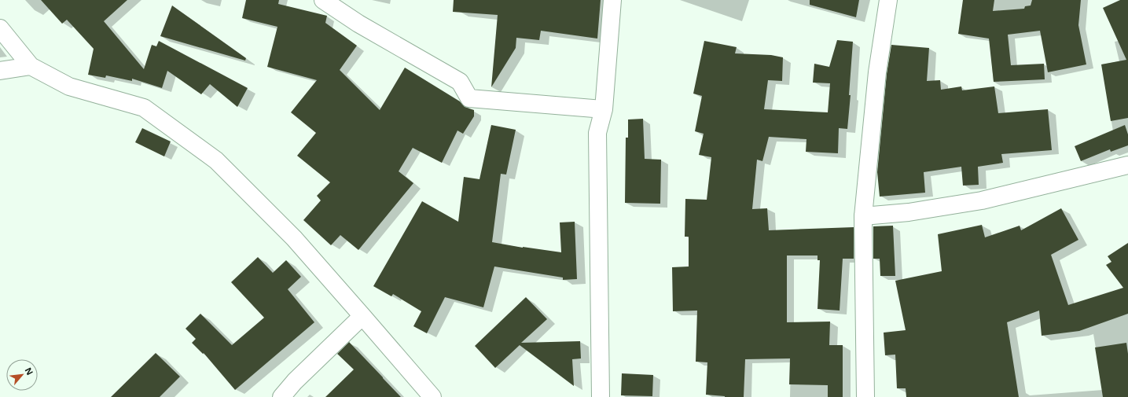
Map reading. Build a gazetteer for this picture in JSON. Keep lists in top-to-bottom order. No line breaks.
{"north":"top right"}
